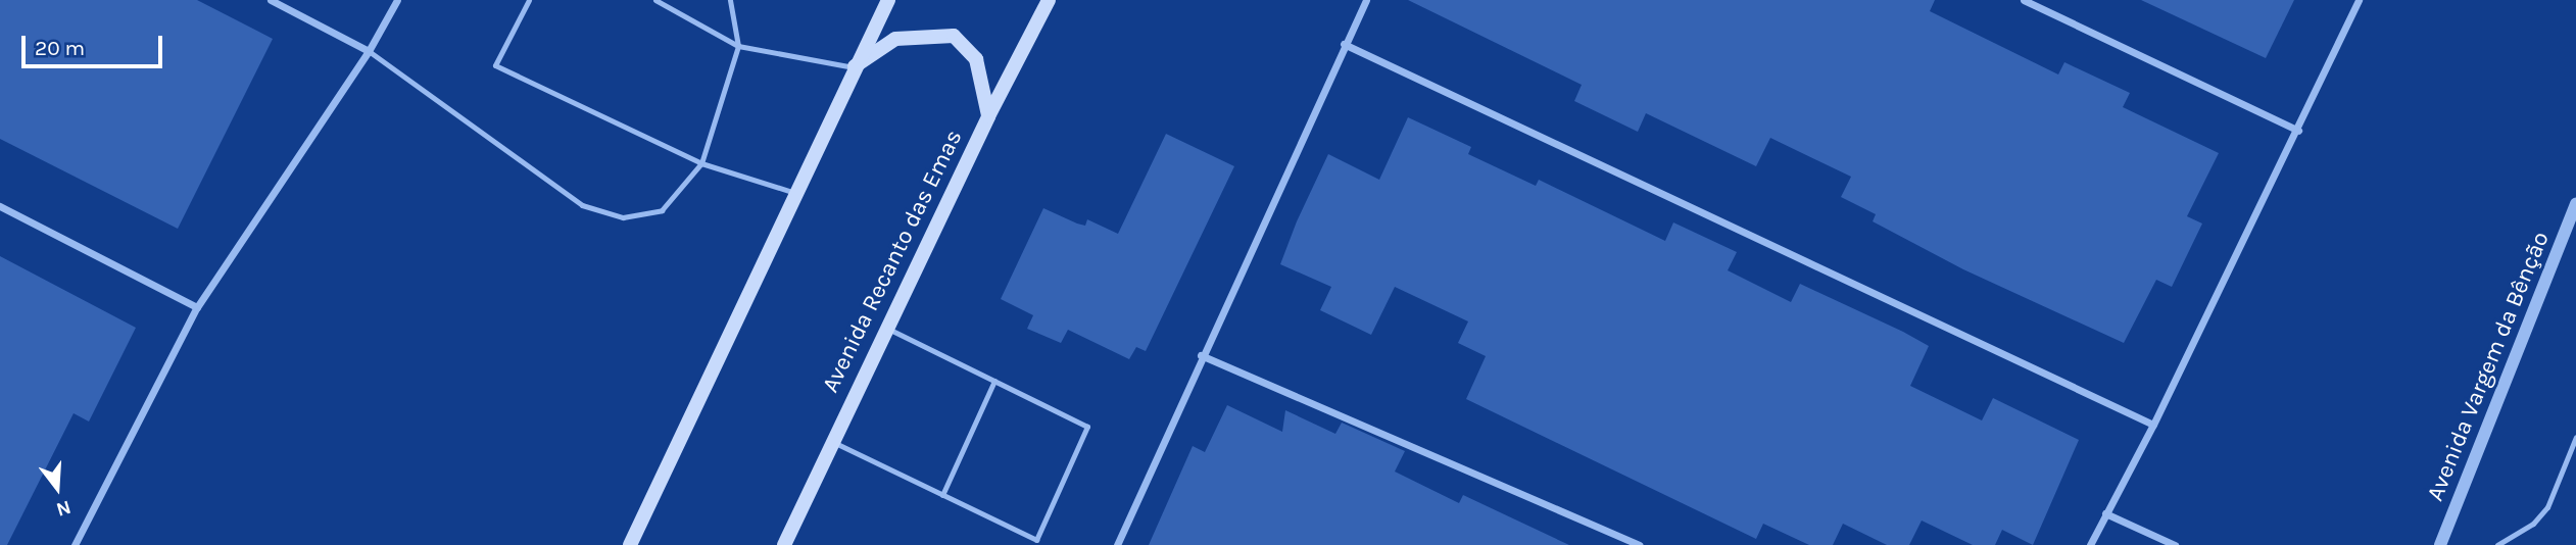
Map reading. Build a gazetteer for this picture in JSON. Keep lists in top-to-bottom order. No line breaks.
{"streets":{"main road":["Avenida Recanto das Emas"],"street":["Avenida Vargem da Bênção"]},"scale_bar":"20 m","north":"bottom"}
